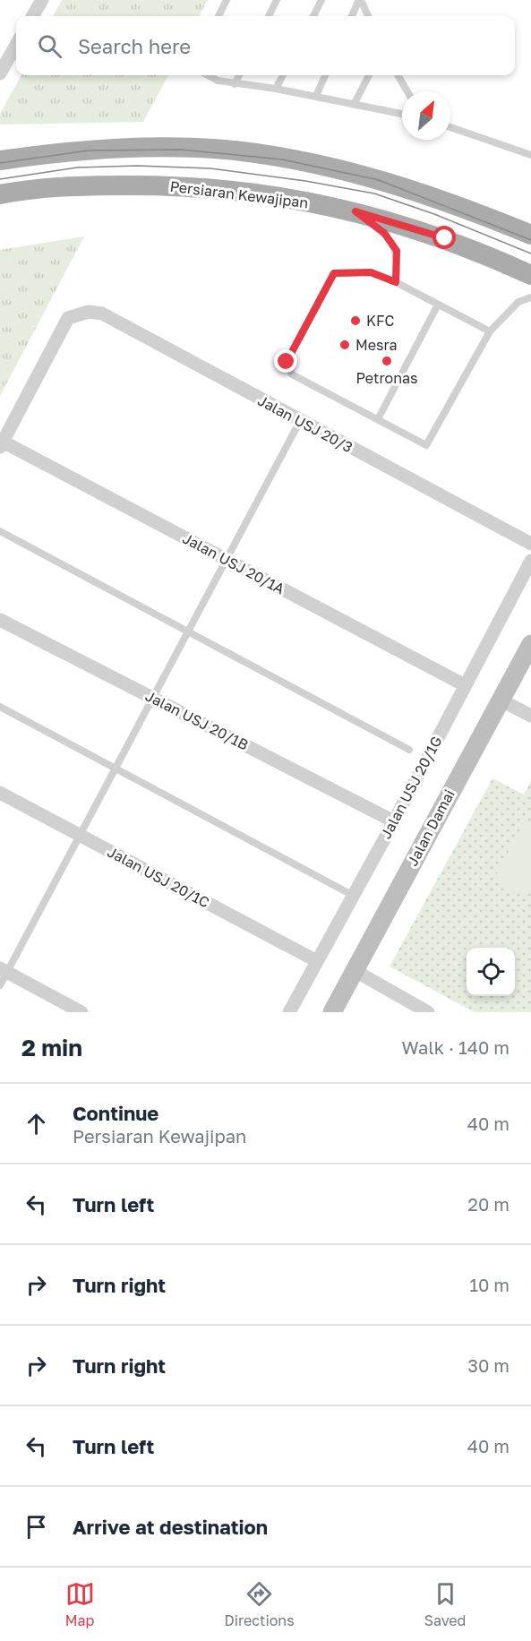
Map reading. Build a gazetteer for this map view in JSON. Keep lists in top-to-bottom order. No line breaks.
{"streets":{"main road":["Persiaran Kewajipan"],"street":["Jalan USJ 20/3","Jalan USJ 20/1A","Jalan USJ 20/1B","Jalan USJ 20/1G","Jalan Damai","Jalan USJ 20/1C"]},"crossings":[["Jalan USJ 20/3","Jalan USJ 20/1A"],["Jalan USJ 20/1A","Jalan USJ 20/1G"],["Jalan USJ 20/1B","Jalan USJ 20/1G"],["Jalan USJ 20/1G","Jalan USJ 20/1C"]],"places":["KFC","Mesra","Petronas"],"north":"top right","page":{"search":"Search here","heading":["2 min","Walk · 140 m"],"list":[["Continue","Persiaran Kewajipan","40 m"],["Turn left","20 m"],["Turn right","10 m"],["Turn right","30 m"],["Turn left","40 m"],"Arrive at destination"],"nav":["Map","Directions","Saved"]}}
